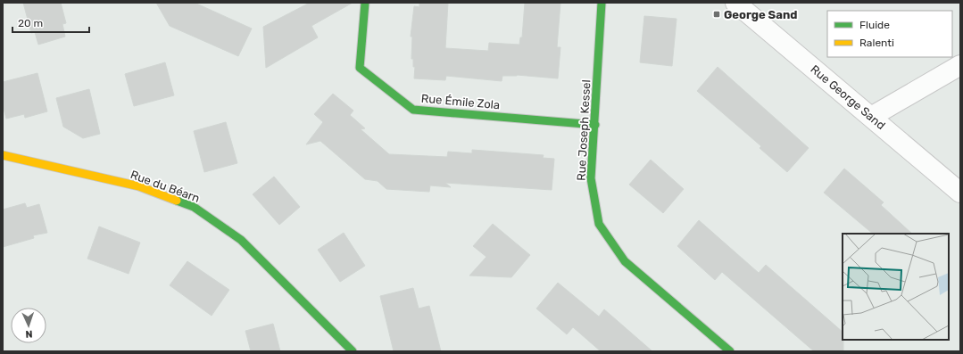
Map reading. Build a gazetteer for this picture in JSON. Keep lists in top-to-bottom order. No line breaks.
{"streets":{"street":["Rue George Sand","Rue Émile Zola","Rue Joseph Kessel","Rue du Béarn"]},"crossings":[["Rue Émile Zola","Rue Joseph Kessel"]],"places":{"transit":["George Sand"]},"legend":["Fluide","Ralenti"],"scale_bar":"20 m","north":"bottom"}
